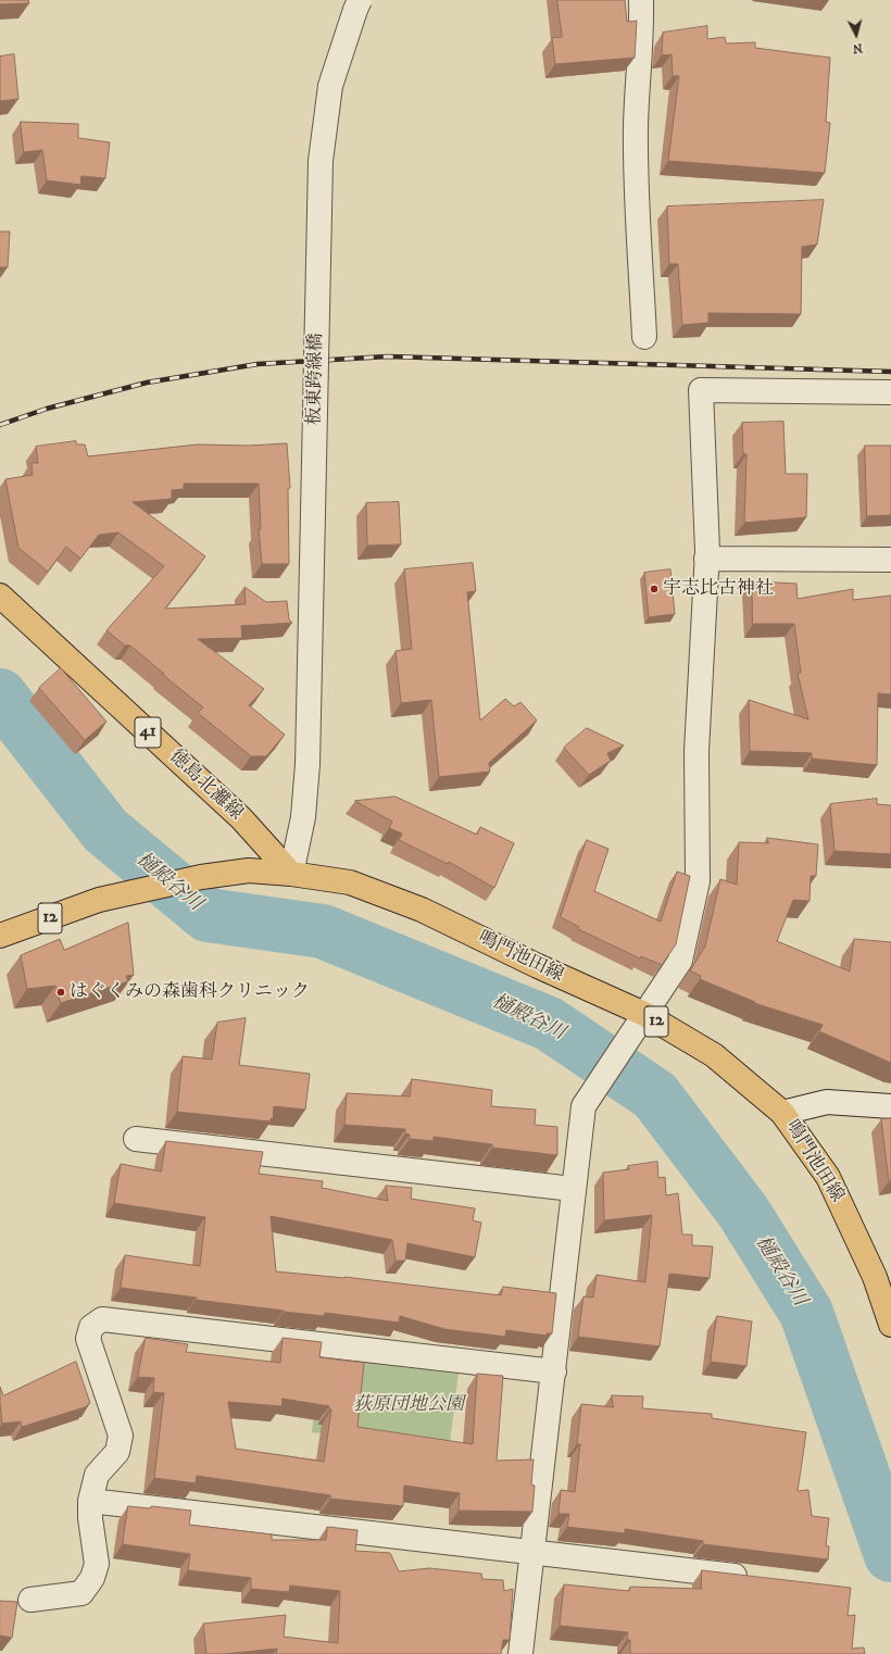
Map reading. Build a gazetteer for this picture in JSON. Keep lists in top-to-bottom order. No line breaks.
{"streets":{"main road":["41","徳島北灘線","12","鳴門池田線"],"street":["板東跨線橋"]},"crossings":[["板東跨線橋","徳島北灘線"],["板東跨線橋","鳴門池田線"],["徳島北灘線","鳴門池田線"]],"water":["樋殿谷川"],"parks":["荻原団地公園"],"places":["宇志比古神社","はぐくみの森歯科クリニック"],"north":"bottom"}
